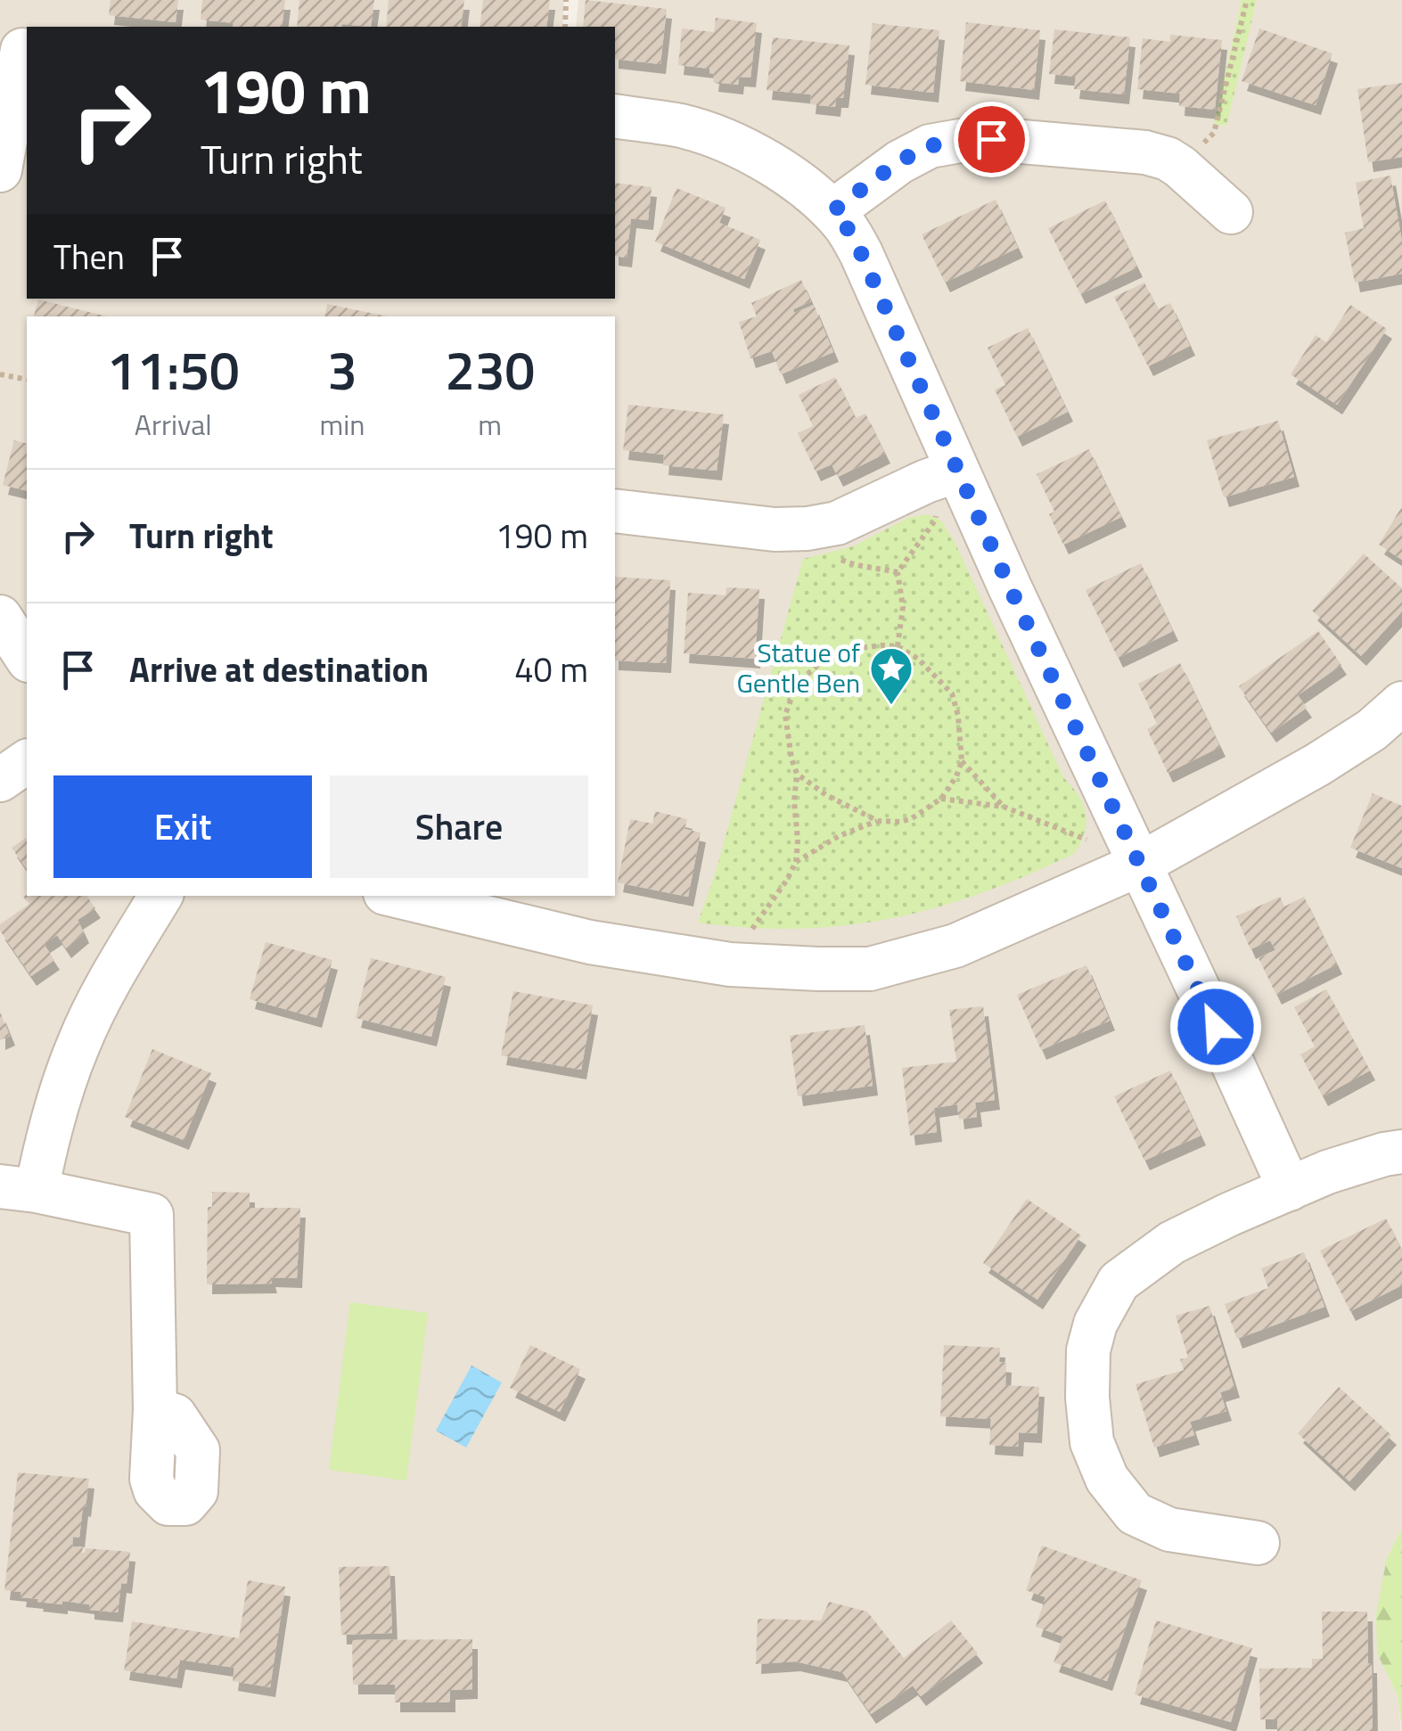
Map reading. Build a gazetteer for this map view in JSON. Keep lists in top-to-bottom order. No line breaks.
{"places":{"place":["Statue of Gentle Ben"]},"page":{"turn":["190 m","Turn right"],"then":"Then","eta":["11:50","Arrival","3","min","230","m"],"list":[{"name":"Turn right","value":"190 m"},{"name":"Arrive at destination","value":"40 m"}],"buttons":["Exit","Share"]}}
